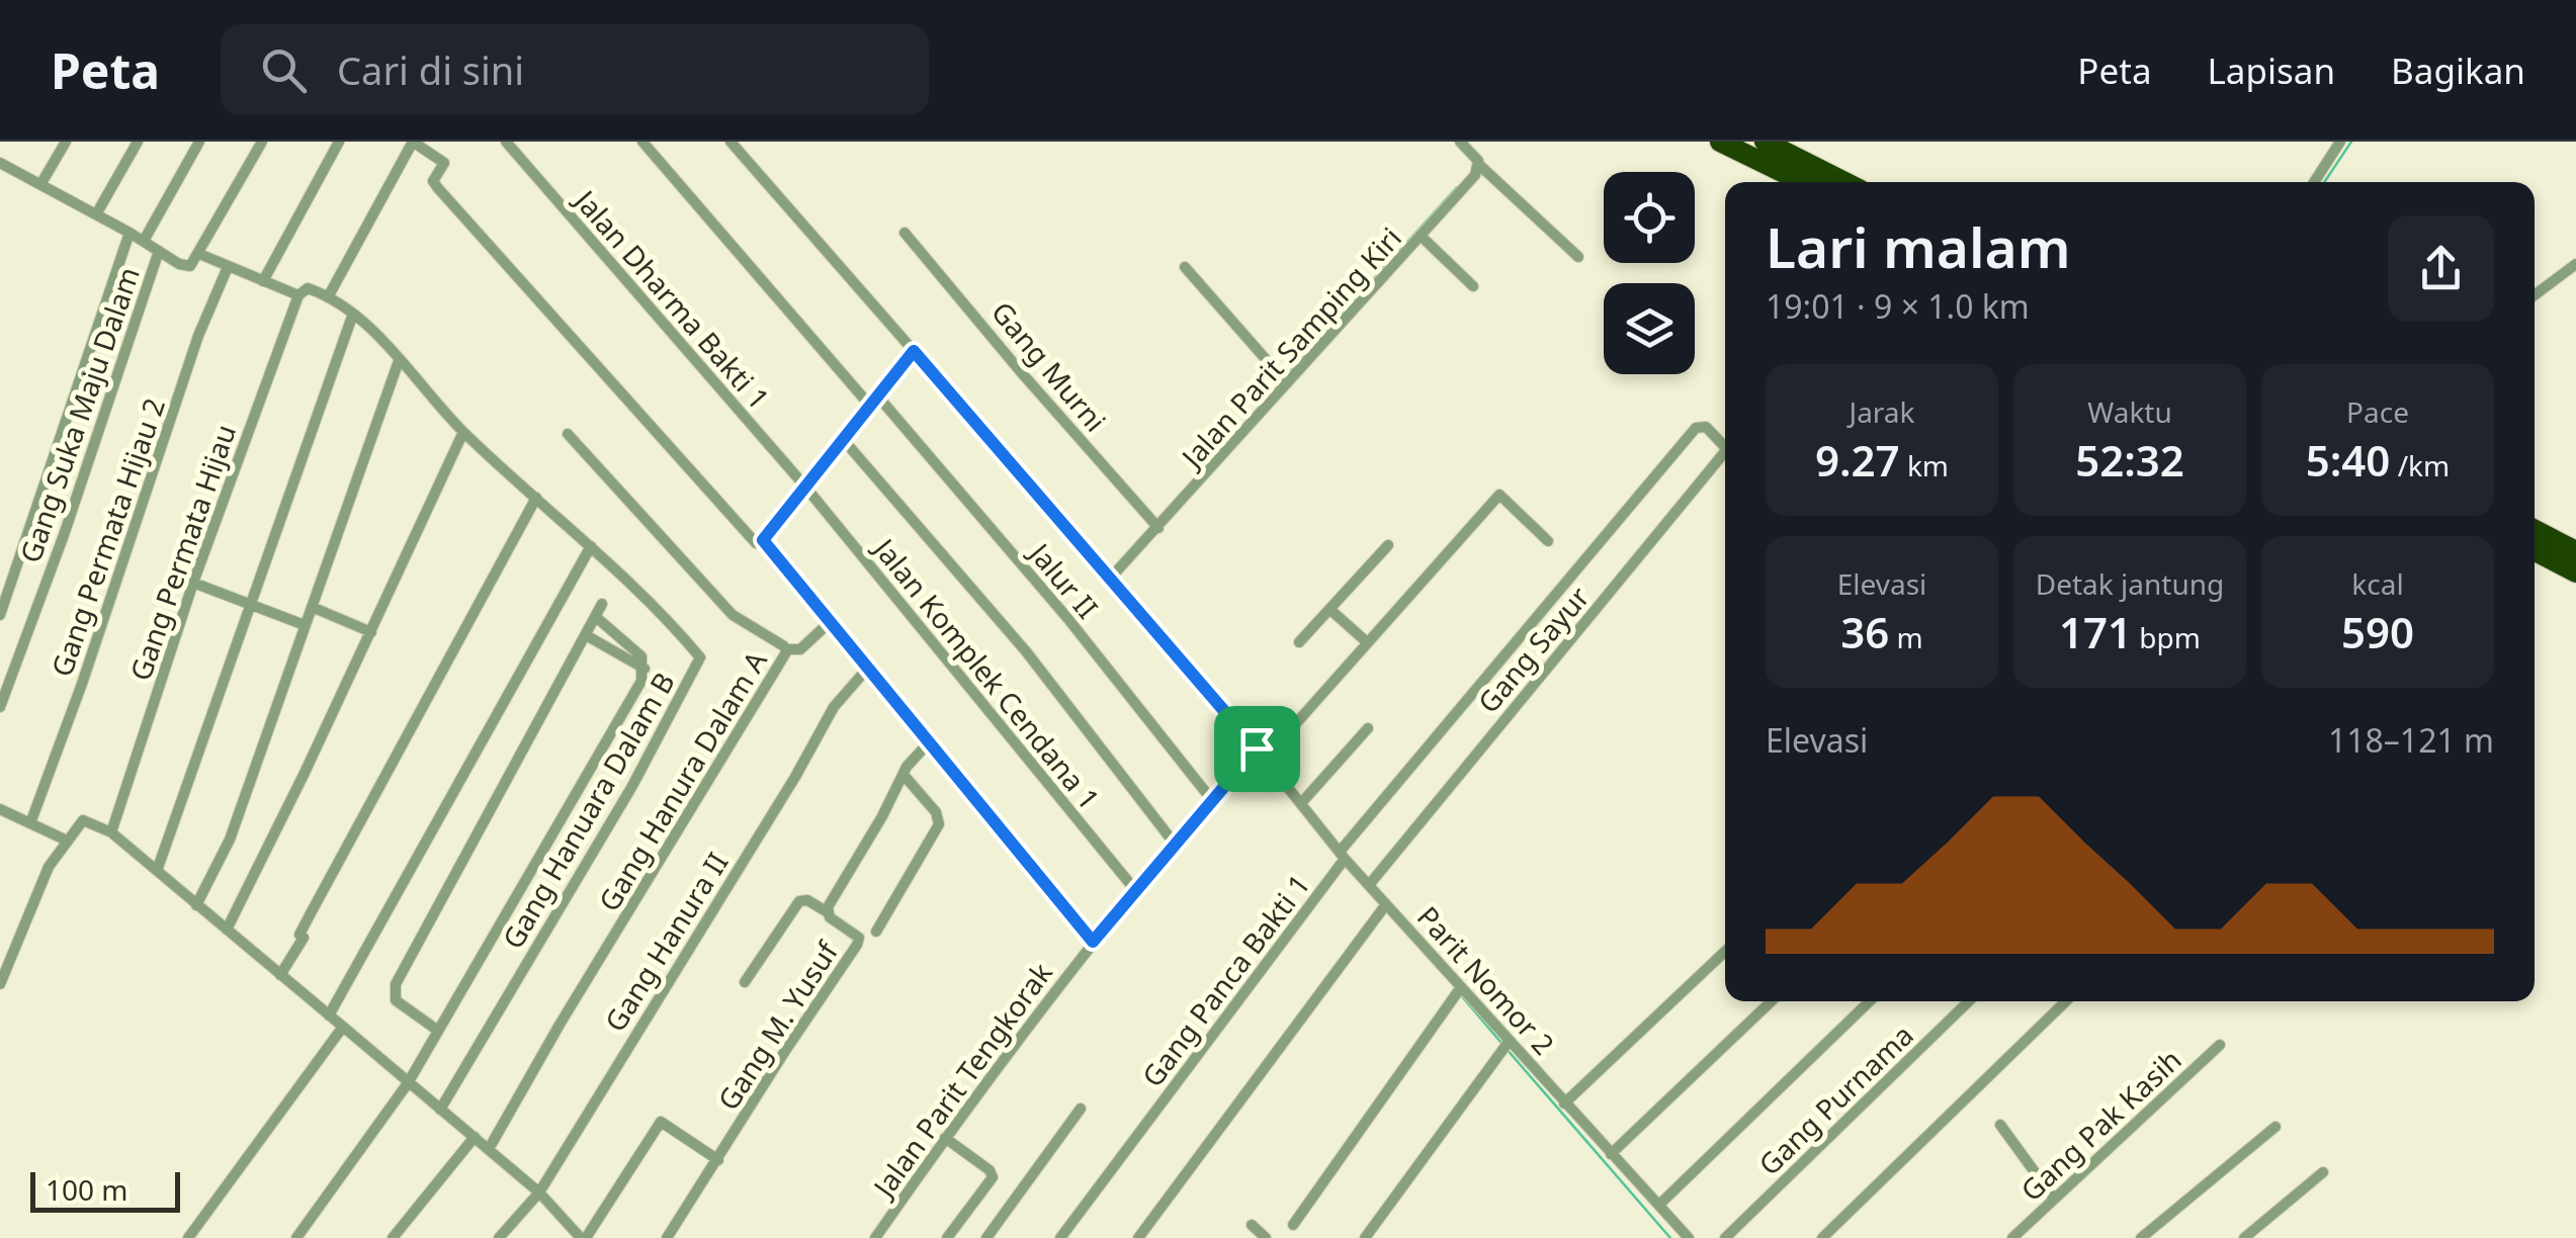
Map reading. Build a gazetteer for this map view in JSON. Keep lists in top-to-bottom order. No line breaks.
{"streets":{"street":["Jalan Dharma Bakti 1","Jalan Parit Samping Kiri","Gang Murni","Gang Suka Maju Dalam","Gang Permata Hijau 2","Gang Permata Hijau","Jalur II","Gang Sayur","Jalan Komplek Cendana 1","Gang Hanura Dalam A","Gang Hanuara Dalam B","Gang Hanura II","Gang Panca Bakti 1","Parit Nomor 2","Gang M. Yusuf","Jalan Parit Tengkorak","Gang Purnama","Gang Pak Kasih"]},"crossings":[["Jalan Dharma Bakti 1","Jalan Komplek Cendana 1"],["Jalan Parit Samping Kiri","Gang Murni"],["Gang Permata Hijau 2","Gang Hanuara Dalam B"],["Gang Permata Hijau","Gang Hanuara Dalam B"],["Jalur II","Jalan Parit Tengkorak"],["Gang Sayur","Parit Nomor 2"],["Jalan Komplek Cendana 1","Jalan Parit Tengkorak"],["Gang Panca Bakti 1","Parit Nomor 2"],["Parit Nomor 2","Jalan Parit Tengkorak"]],"scale_bar":"100 m","page":{"header":"Peta","search":"Cari di sini","nav":["Peta","Lapisan","Bagikan"],"heading":["Lari malam","19:01 · 9 × 1.0 km"],"stats":[["Jarak","9.27 km"],["Waktu","52:32"],["Pace","5:40 /km"],["Elevasi","36 m"],["Detak jantung","171 bpm"],["kcal","590"]],"chart":["Elevasi","118–121 m"],"scale":"100 m"}}
